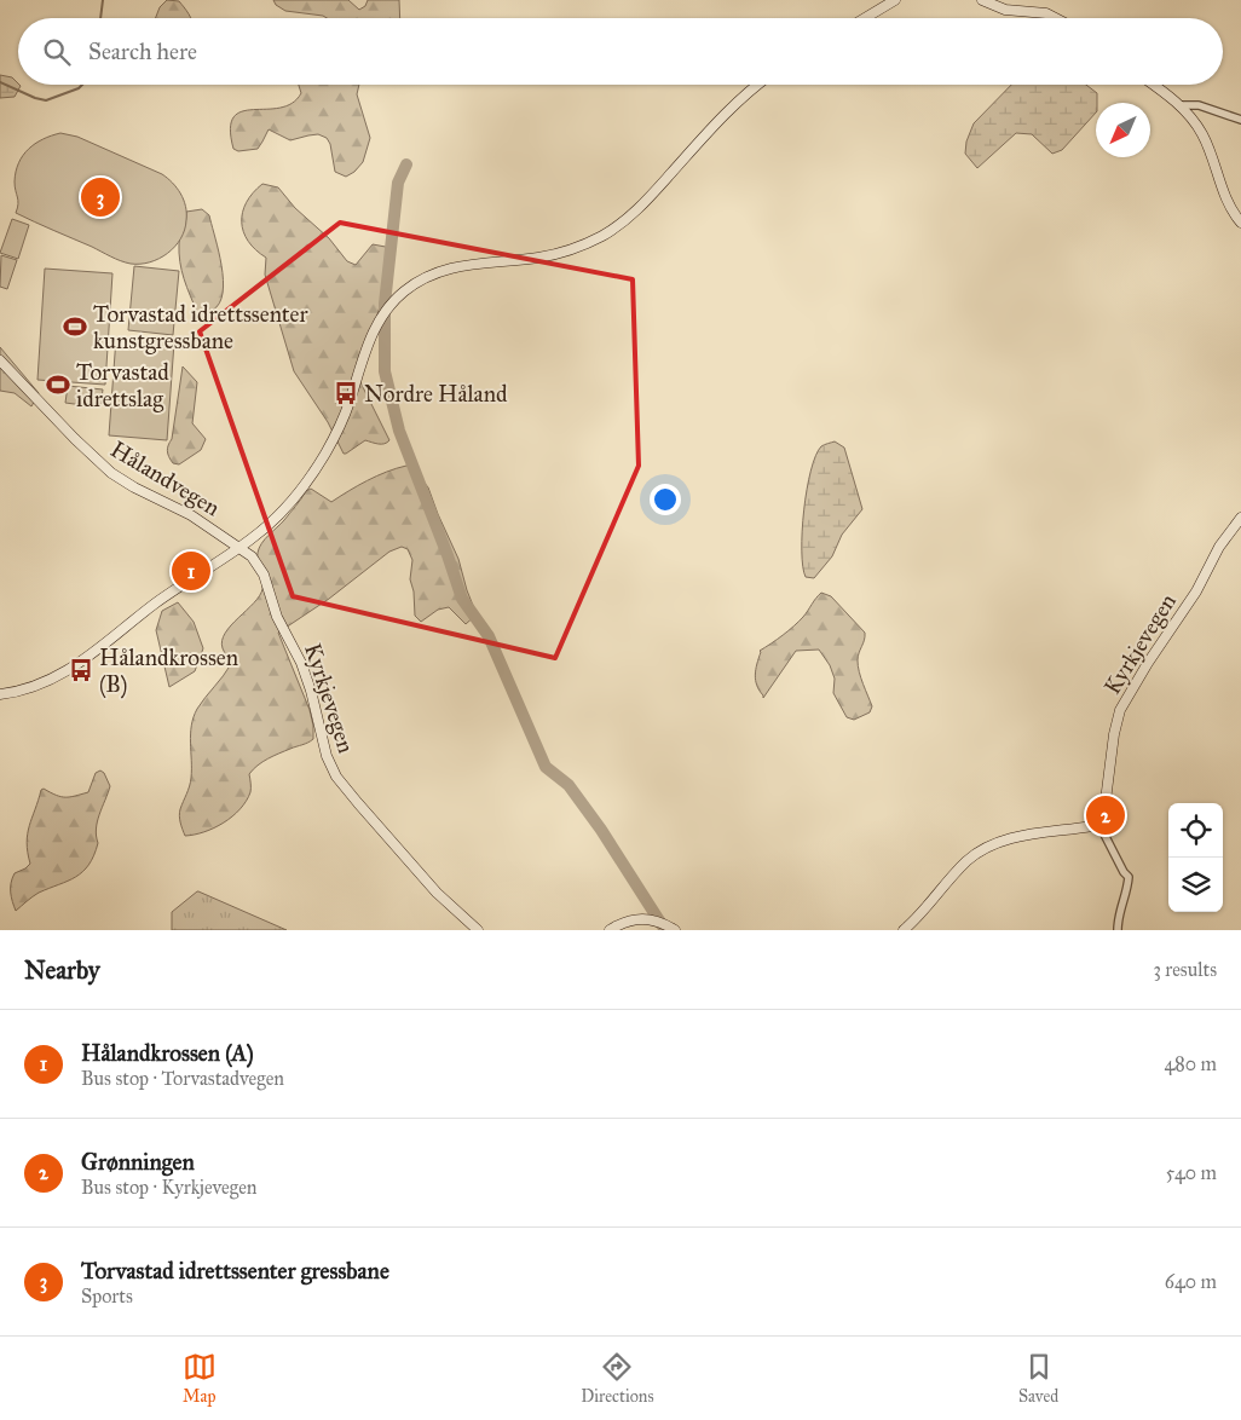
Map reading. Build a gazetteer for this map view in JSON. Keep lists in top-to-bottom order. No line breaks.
{"streets":{"main road":["Hålandvegen","Kyrkjevegen"]},"crossings":[["Hålandvegen","Kyrkjevegen"]],"places":{"sports":["Torvastad idrettssenter kunstgressbane","Torvastad idrettslag"],"bus stop":["Nordre Håland","Hålandkrossen (B)"]},"north":"bottom left","page":{"search":"Search here","pins":["3","1","2"],"heading":["Nearby","3 results"],"list":[{"mark":"1","name":"Hålandkrossen (A)","note":"Bus stop · Torvastadvegen","value":"480 m"},{"mark":"2","name":"Grønningen","note":"Bus stop · Kyrkjevegen","value":"540 m"},{"mark":"3","name":"Torvastad idrettssenter gressbane","note":"Sports","value":"640 m"}],"nav":["Map","Directions","Saved"]}}
